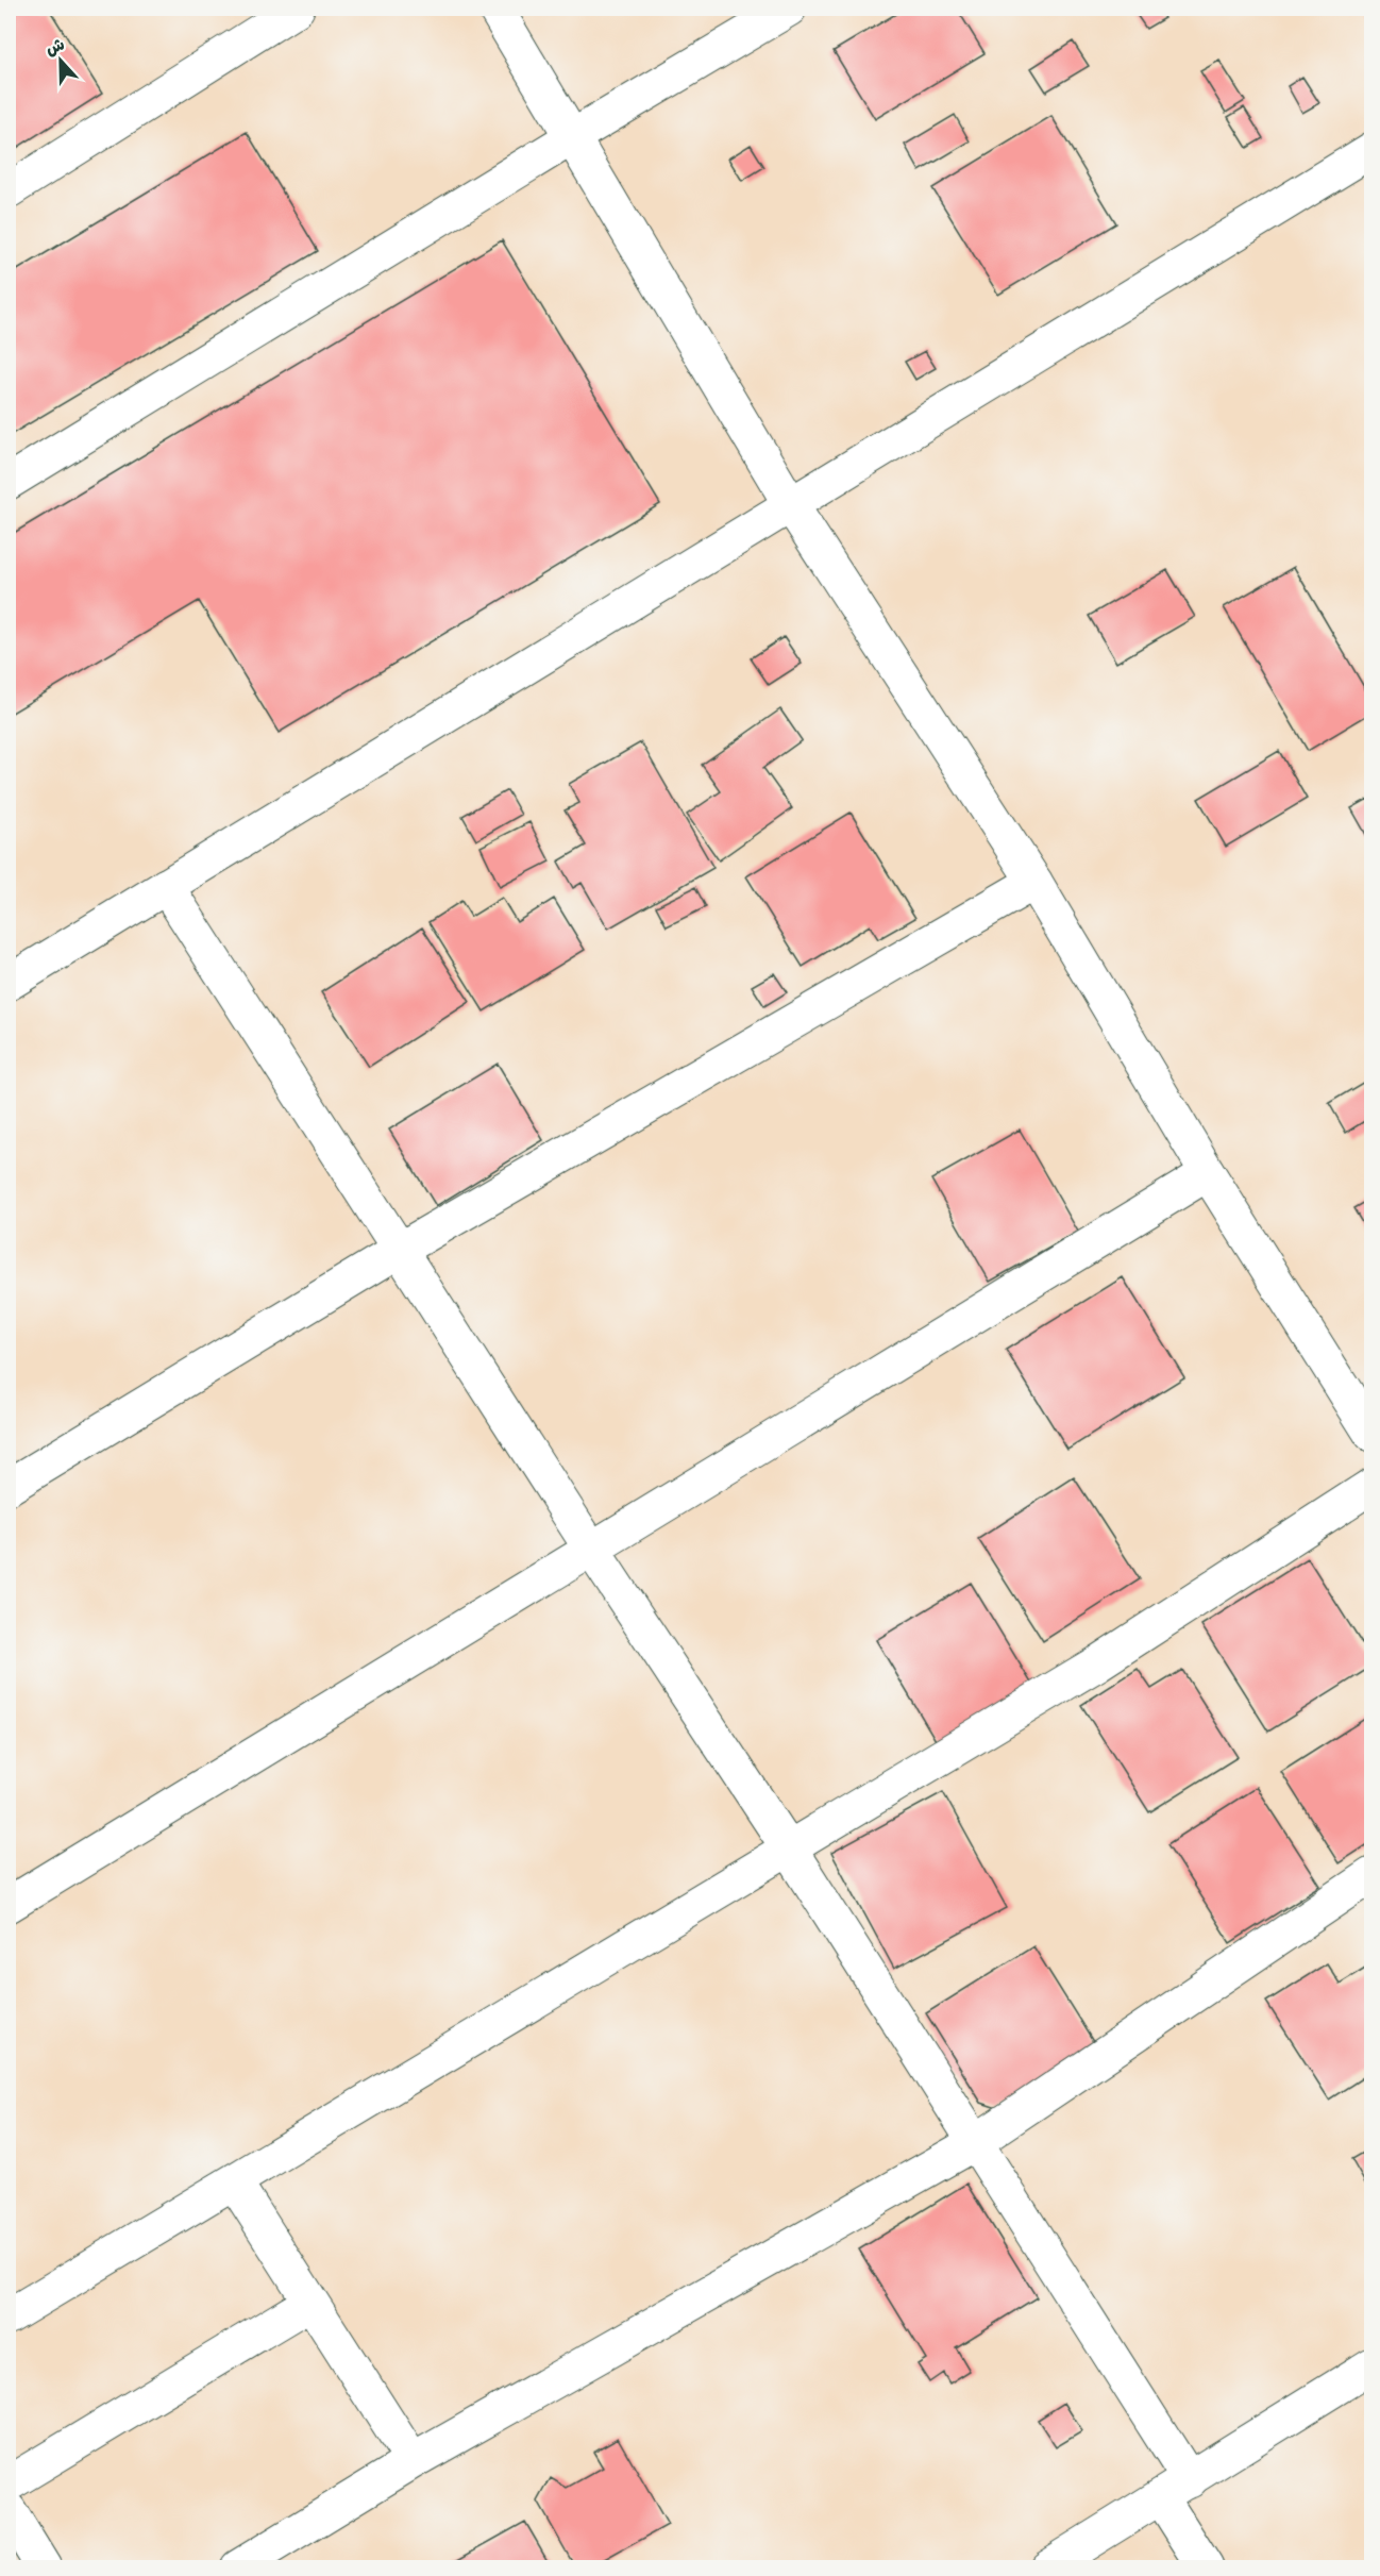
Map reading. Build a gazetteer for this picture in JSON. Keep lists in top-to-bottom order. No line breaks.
{"north":"top"}
